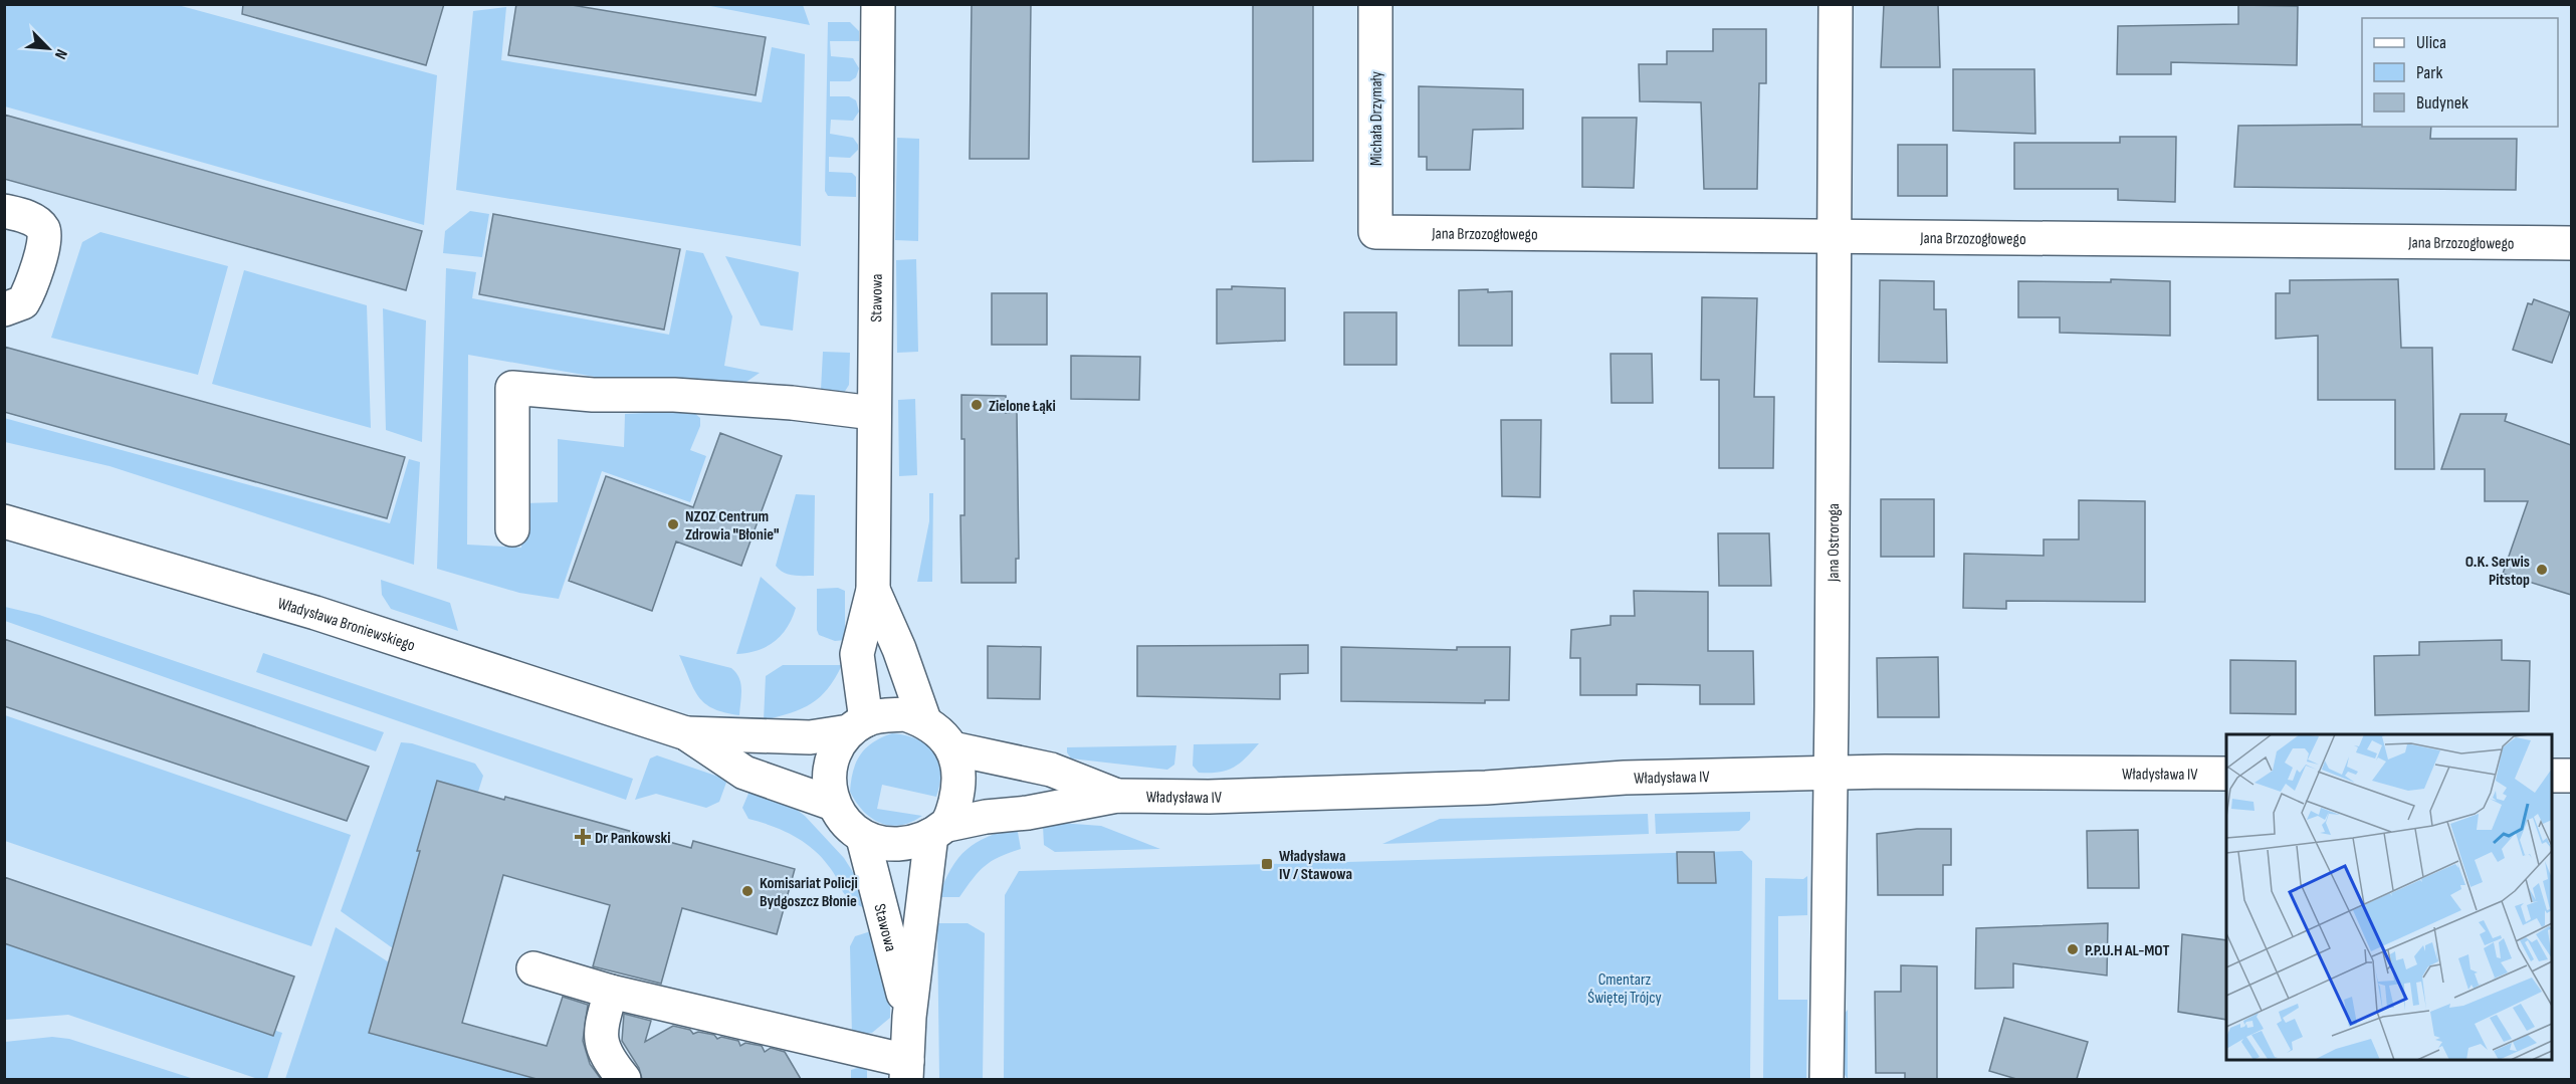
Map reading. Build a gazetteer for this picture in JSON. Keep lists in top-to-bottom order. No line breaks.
{"streets":{"street":["Michała Drzymały","Jana Brzozogłowego","Stawowa","Jana Ostroroga","Władysława Broniewskiego","Władysława IV"]},"crossings":[["Michała Drzymały","Jana Brzozogłowego"],["Jana Brzozogłowego","Jana Ostroroga"],["Stawowa","Władysława Broniewskiego"],["Stawowa","Władysława IV"],["Jana Ostroroga","Władysława IV"],["Władysława Broniewskiego","Władysława IV"]],"parks":["Cmentarz Świętej Trójcy"],"places":{"other":["Zielone Łąki","NZOZ Centrum Zdrowia \"Błonie\"","O.K. Serwis Pitstop","Komisariat Policji Bydgoszcz Błonie","P.P.U.H AL-MOT"],"health":["Dr Pankowski"],"transit":["Władysława IV / Stawowa"]},"legend":["Ulica","Park","Budynek"],"north":"bottom right"}
